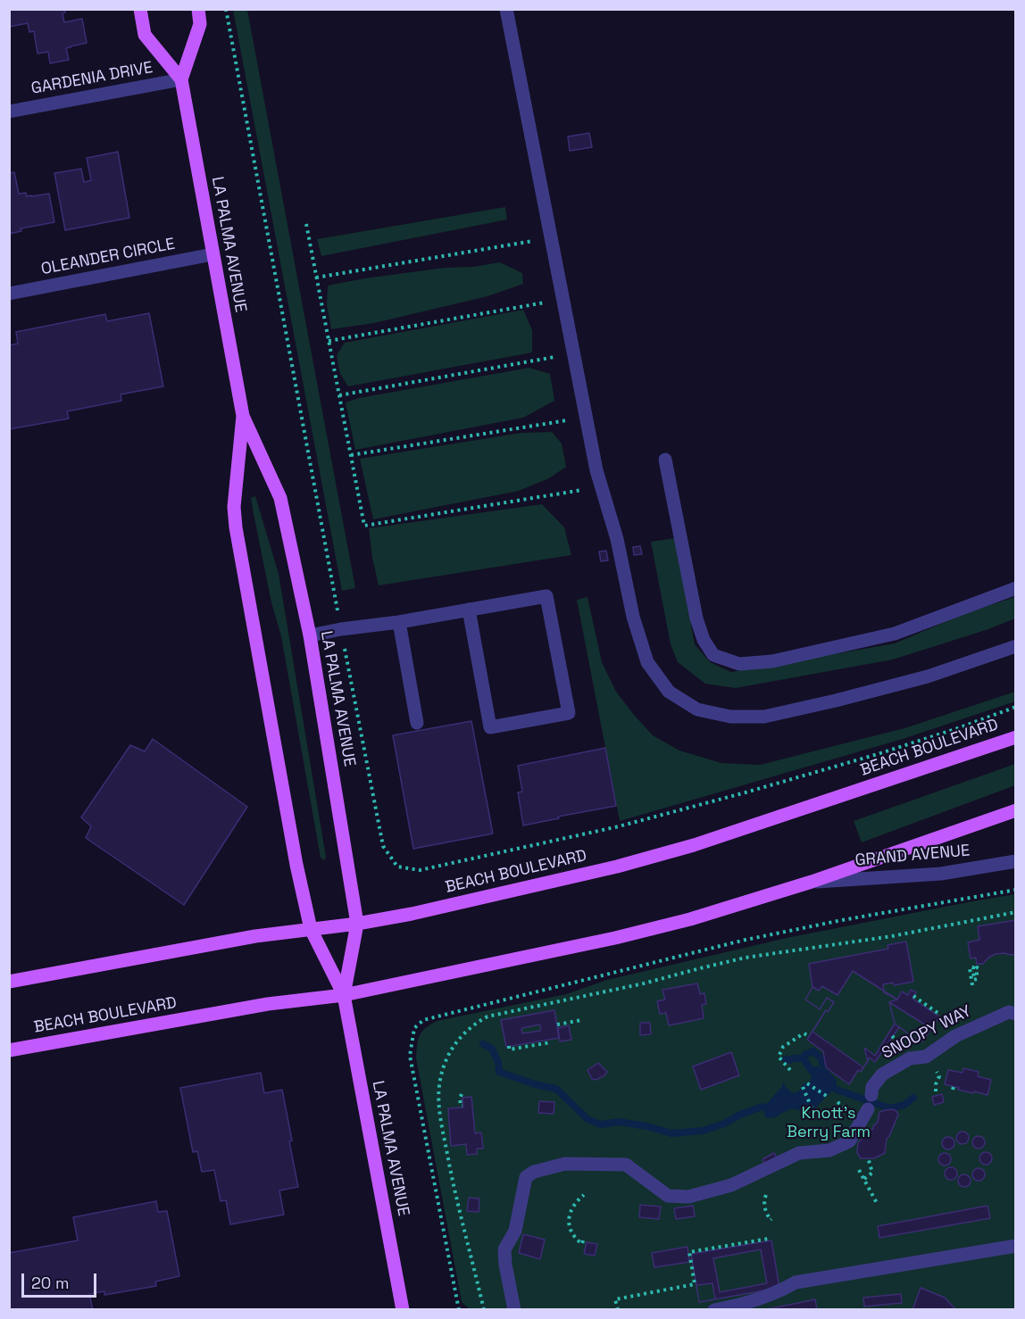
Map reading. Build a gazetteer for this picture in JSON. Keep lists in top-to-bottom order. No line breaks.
{"streets":{"main road":["LA PALMA AVENUE","BEACH BOULEVARD"],"street":["GARDENIA DRIVE","OLEANDER CIRCLE","GRAND AVENUE","SNOOPY WAY"]},"crossings":[["GARDENIA DRIVE","LA PALMA AVENUE"],["LA PALMA AVENUE","OLEANDER CIRCLE"],["LA PALMA AVENUE","BEACH BOULEVARD"],["BEACH BOULEVARD","GRAND AVENUE"]],"parks":["Knott's Berry Farm"],"scale_bar":"20 m"}
